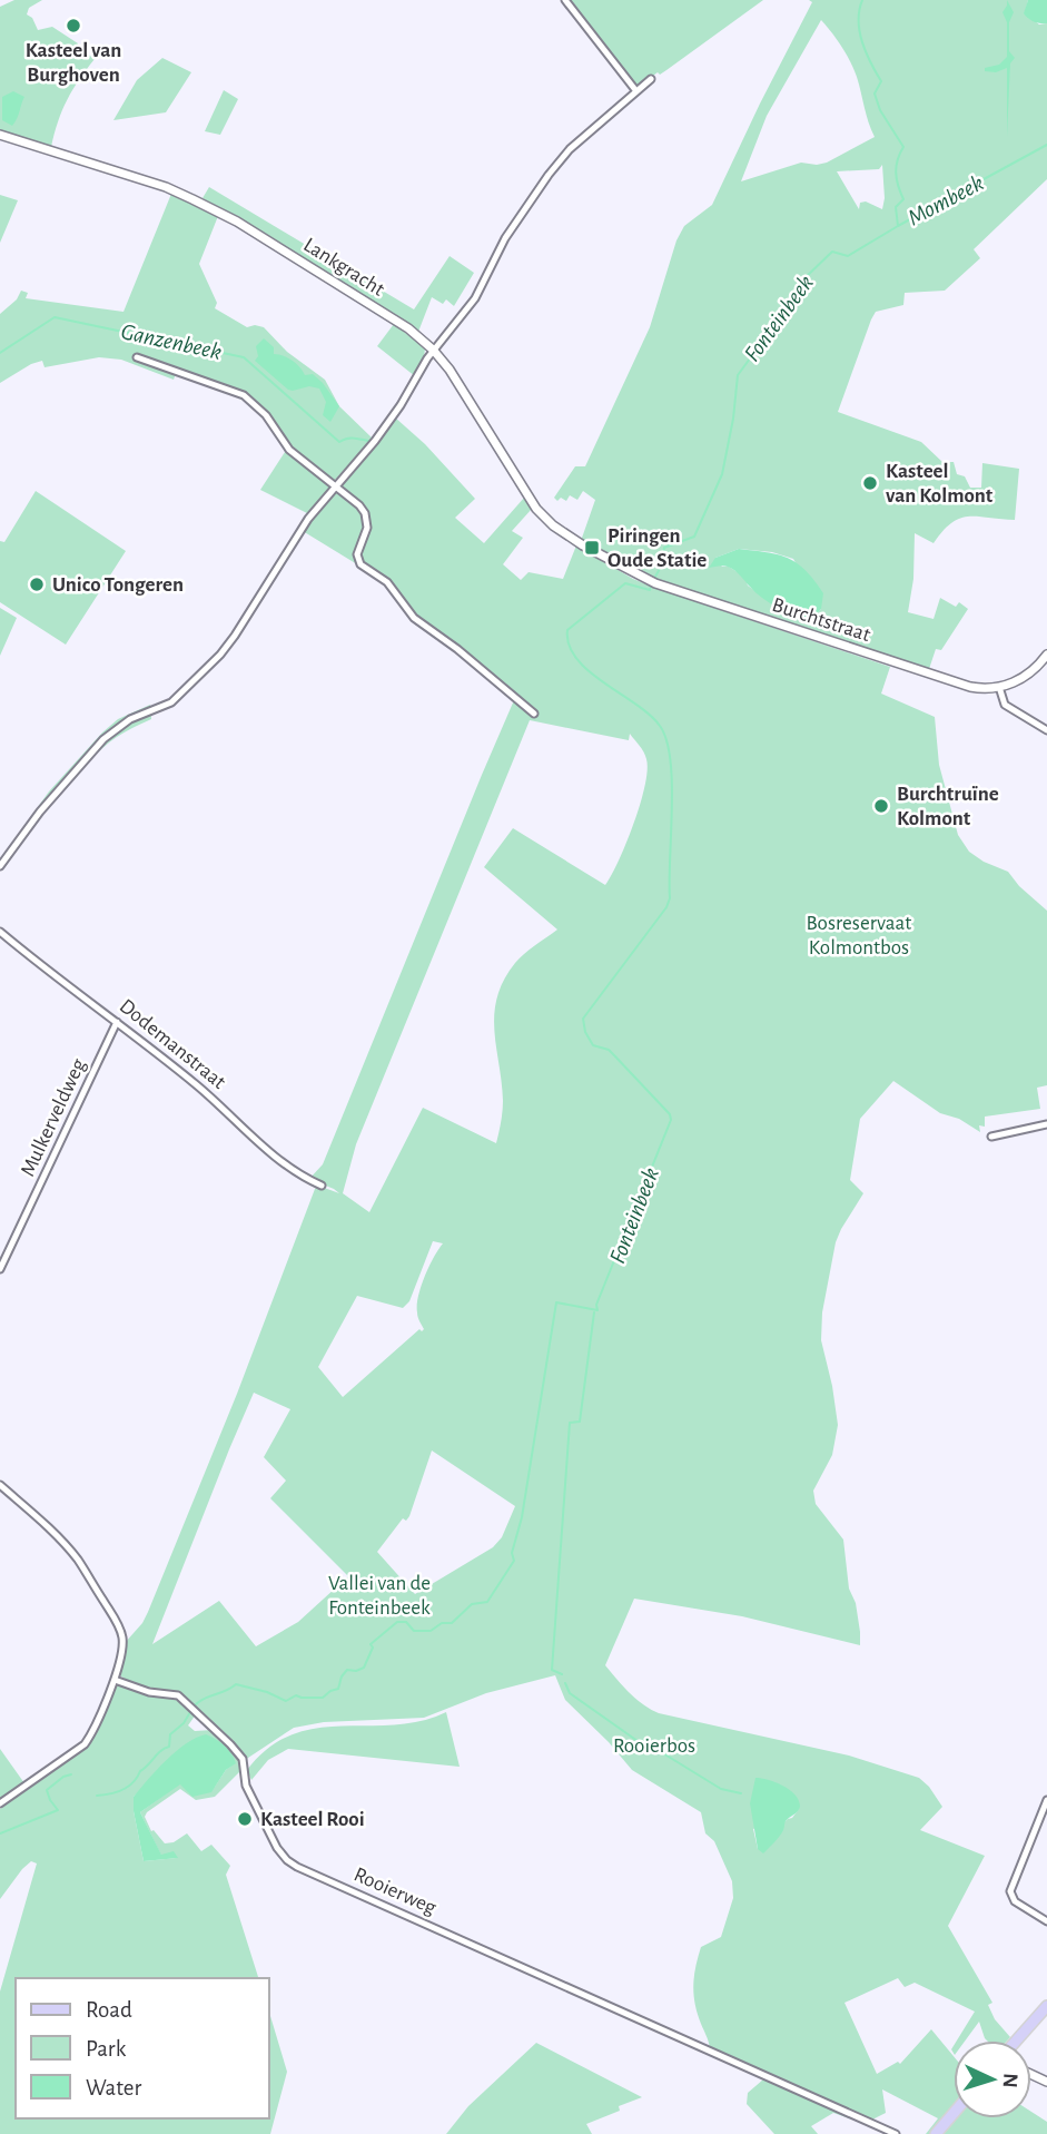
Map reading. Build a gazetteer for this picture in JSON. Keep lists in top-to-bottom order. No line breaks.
{"streets":{"street":["Lankgracht","Burchtstraat","Dodemanstraat","Mulkerveldweg","Rooierweg"]},"crossings":[["Lankgracht","Burchtstraat"],["Dodemanstraat","Mulkerveldweg"]],"water":["Mombeek","Fonteinbeek","Ganzenbeek"],"parks":["Bosreservaat Kolmontbos","Vallei van de Fonteinbeek","Rooierbos"],"places":{"other":["Kasteel van Burghoven","Kasteel van Kolmont","Unico Tongeren","Burchtruïne Kolmont","Kasteel Rooi"],"transit":["Piringen Oude Statie"]},"legend":["Road","Park","Water"],"north":"right"}
